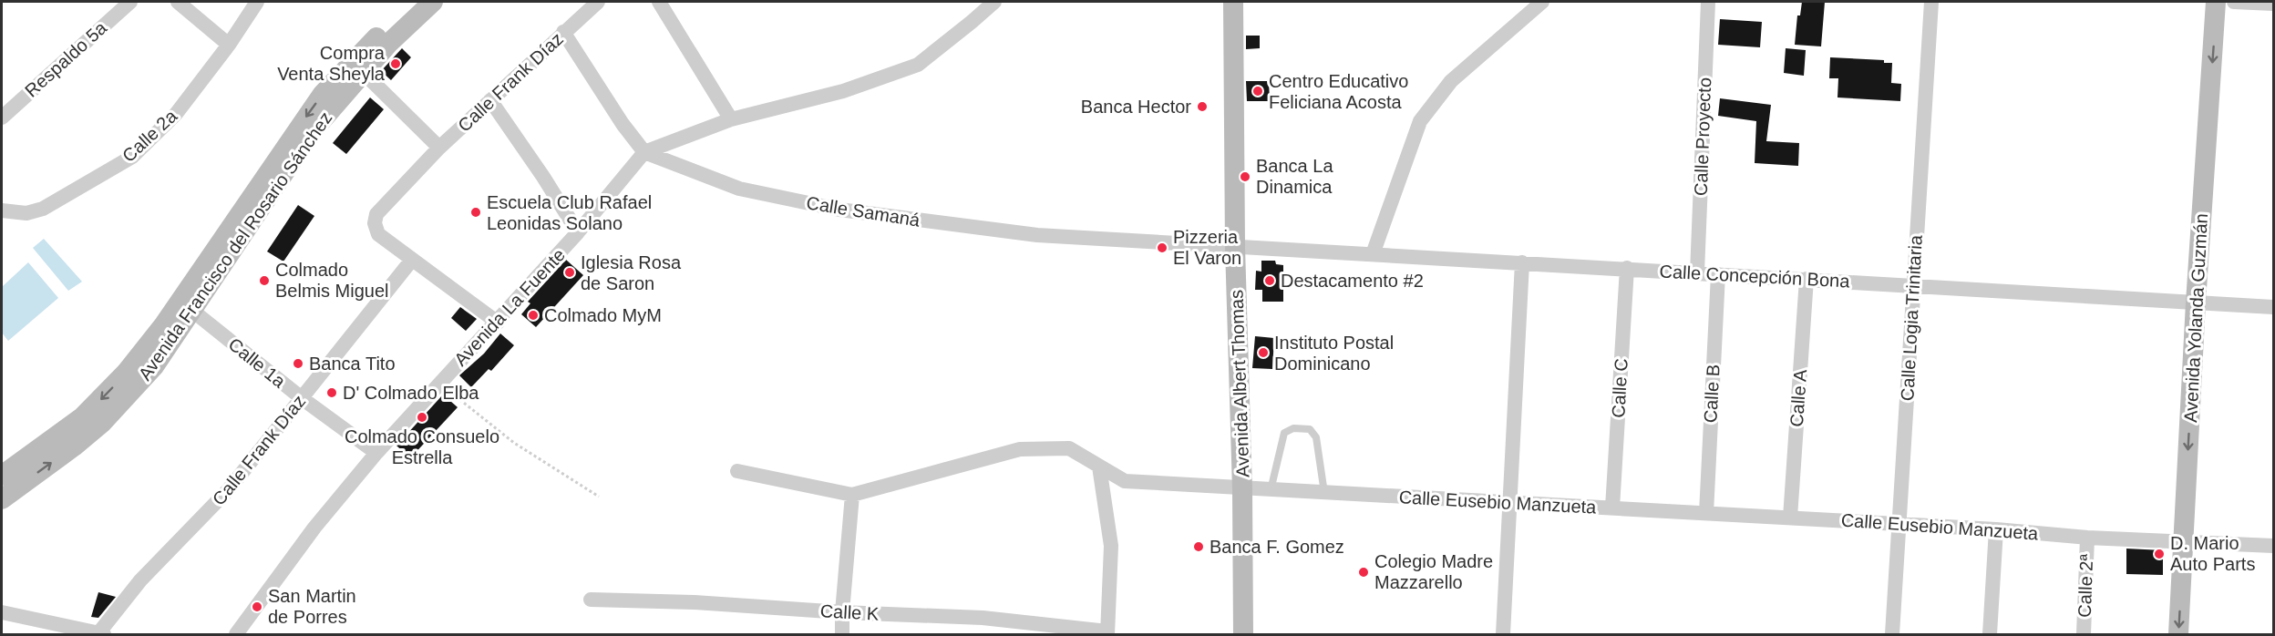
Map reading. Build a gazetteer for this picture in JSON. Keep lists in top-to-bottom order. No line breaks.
{"streets":{"main road":["Avenida Francisco del Rosario Sánchez","Avenida Yolanda Guzmán","Avenida Albert Thomas"],"street":["Respaldo 5a","Calle Frank Díaz","Calle 2a","Calle Proyecto","Calle Samaná","Calle Concepción Bona","Avenida La Fuente","Calle Logia Trinitaria","Calle 1a","Calle C","Calle B","Calle A","Calle Eusebio Manzueta","Calle 2ª","Calle K"]},"crossings":[["Calle Frank Díaz","Avenida La Fuente"],["Calle Frank Díaz","Calle 1a"],["Calle Proyecto","Calle Concepción Bona"],["Calle Samaná","Calle Concepción Bona"],["Calle Samaná","Avenida La Fuente"],["Calle Samaná","Avenida Albert Thomas"],["Avenida Francisco del Rosario Sánchez","Calle 1a"],["Calle Concepción Bona","Calle Logia Trinitaria"],["Calle Concepción Bona","Avenida Yolanda Guzmán"],["Calle Concepción Bona","Avenida Albert Thomas"],["Calle Concepción Bona","Calle C"],["Calle Concepción Bona","Calle B"],["Calle Concepción Bona","Calle A"],["Avenida La Fuente","Calle 1a"],["Calle Logia Trinitaria","Calle Eusebio Manzueta"],["Avenida Yolanda Guzmán","Calle Eusebio Manzueta"],["Avenida Albert Thomas","Calle Eusebio Manzueta"],["Calle C","Calle Eusebio Manzueta"],["Calle B","Calle Eusebio Manzueta"],["Calle A","Calle Eusebio Manzueta"],["Calle Eusebio Manzueta","Calle 2ª"]],"one_way":["Avenida Yolanda Guzmán"],"places":["Compra Venta Sheyla","Centro Educativo Feliciana Acosta","Banca Hector","Banca La Dinamica","Escuela Club Rafael Leonidas Solano","Pizzeria El Varon","Iglesia Rosa de Saron","Colmado Belmis Miguel","Destacamento #2","Colmado MyM","Instituto Postal Dominicano","Banca Tito","D' Colmado Elba","Colmado Consuelo Estrella","Banca F. Gomez","D. Mario Auto Parts","Colegio Madre Mazzarello","San Martin de Porres"]}
